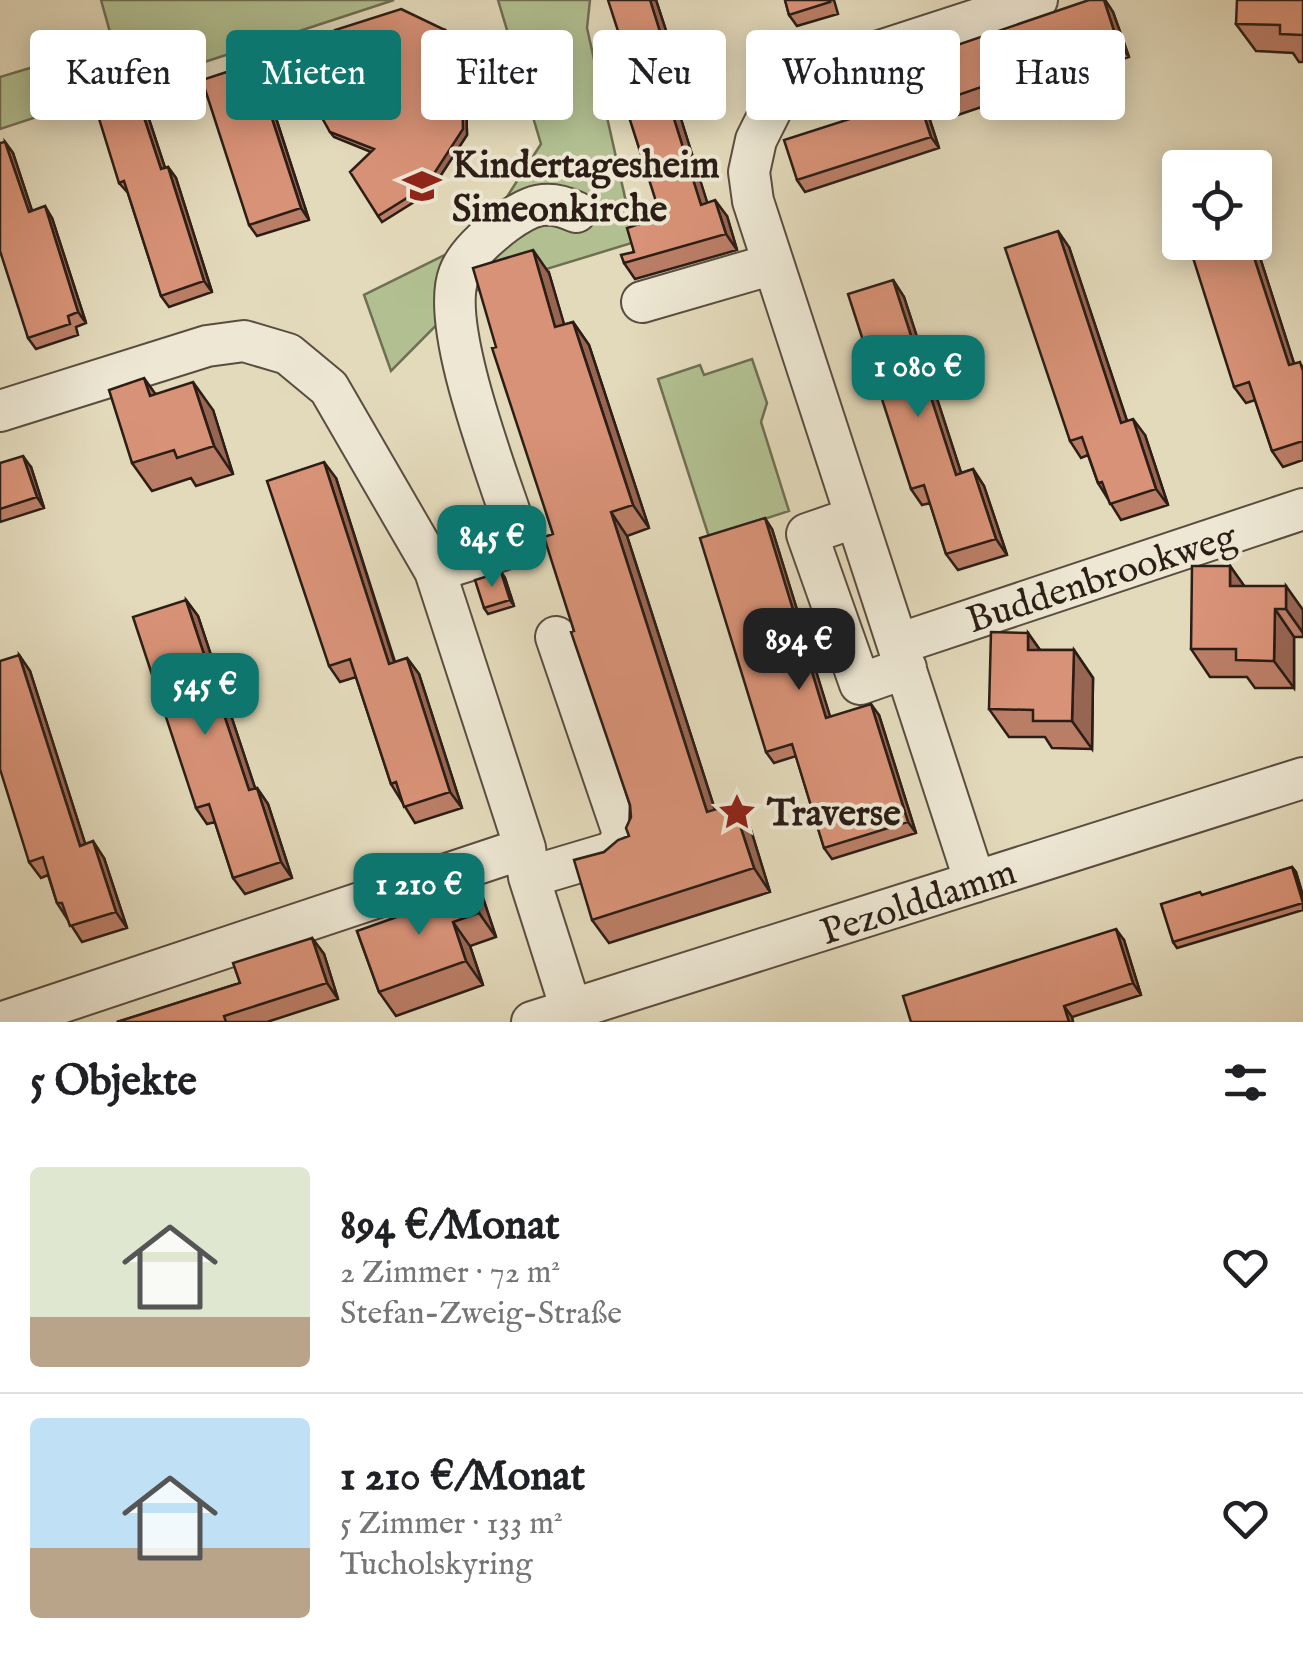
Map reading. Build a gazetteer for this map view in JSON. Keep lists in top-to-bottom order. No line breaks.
{"streets":{"street":["Buddenbrookweg","Pezolddamm"]},"places":{"school or university":["Kindertagesheim Simeonkirche"],"place":["Traverse"]},"page":{"chip":["Kaufen","Mieten","Filter","Neu","Wohnung","Haus"],"price":["1 080 €","845 €","894 €","545 €","1 210 €"],"heading":"5 Objekte","list":[{"name":"894 €/Monat","note":"2 Zimmer · 72 m² · Stefan-Zweig-Straße"},{"name":"1 210 €/Monat","note":"5 Zimmer · 133 m² · Tucholskyring"}]}}
